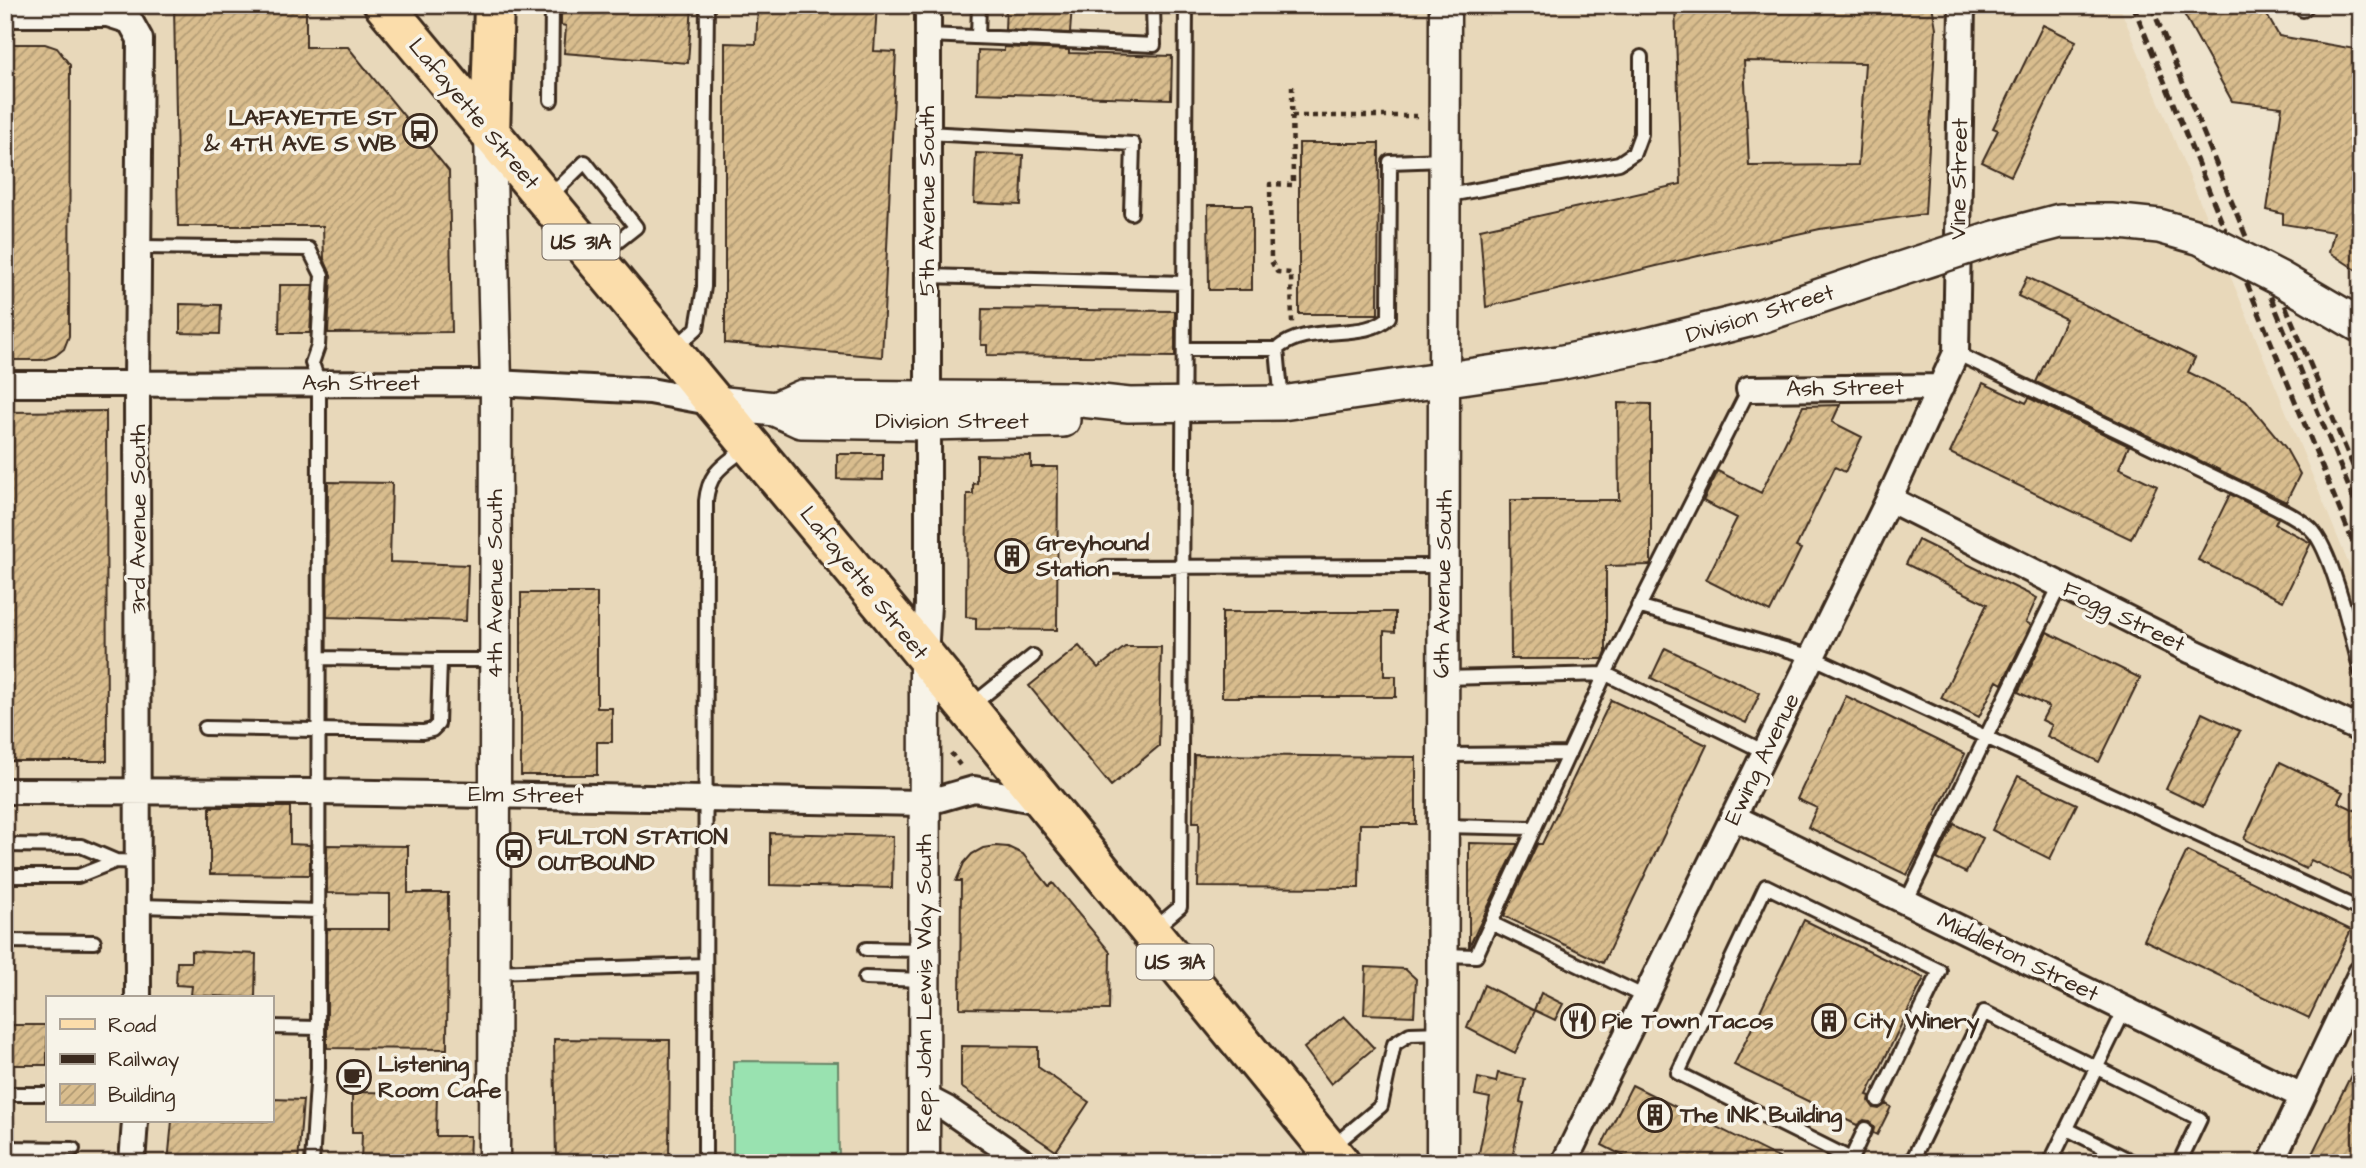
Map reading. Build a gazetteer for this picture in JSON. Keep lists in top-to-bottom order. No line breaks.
{"streets":{"main road":["Lafayette Street","US 31A","Division Street","4th Avenue South"],"street":["Vine Street","5th Avenue South","Ash Street","3rd Avenue South","6th Avenue South","Fogg Street","Ewing Avenue","Elm Street","Middleton Street","Rep. John Lewis Way South"]},"crossings":[["Lafayette Street","5th Avenue South"],["Lafayette Street","Division Street"],["Lafayette Street","Ash Street"],["Lafayette Street","4th Avenue South"],["Lafayette Street","Elm Street"],["Vine Street","Ewing Avenue"],["5th Avenue South","Division Street"],["5th Avenue South","Elm Street"],["5th Avenue South","Rep. John Lewis Way South"],["Division Street","Ash Street"],["Division Street","6th Avenue South"],["Ash Street","3rd Avenue South"],["Ash Street","4th Avenue South"],["Ash Street","Ewing Avenue"],["3rd Avenue South","Elm Street"],["4th Avenue South","Elm Street"],["Fogg Street","Ewing Avenue"],["Ewing Avenue","Middleton Street"],["Elm Street","Rep. John Lewis Way South"]],"places":{"bus stop":["LAFAYETTE ST & 4TH AVE S WB","FULTON STATION OUTBOUND"],"building":["Greyhound Station","City Winery","The INK Building"],"restaurant":["Pie Town Tacos"],"cafe":["Listening Room Cafe"]},"legend":["Road","Railway","Building"]}
